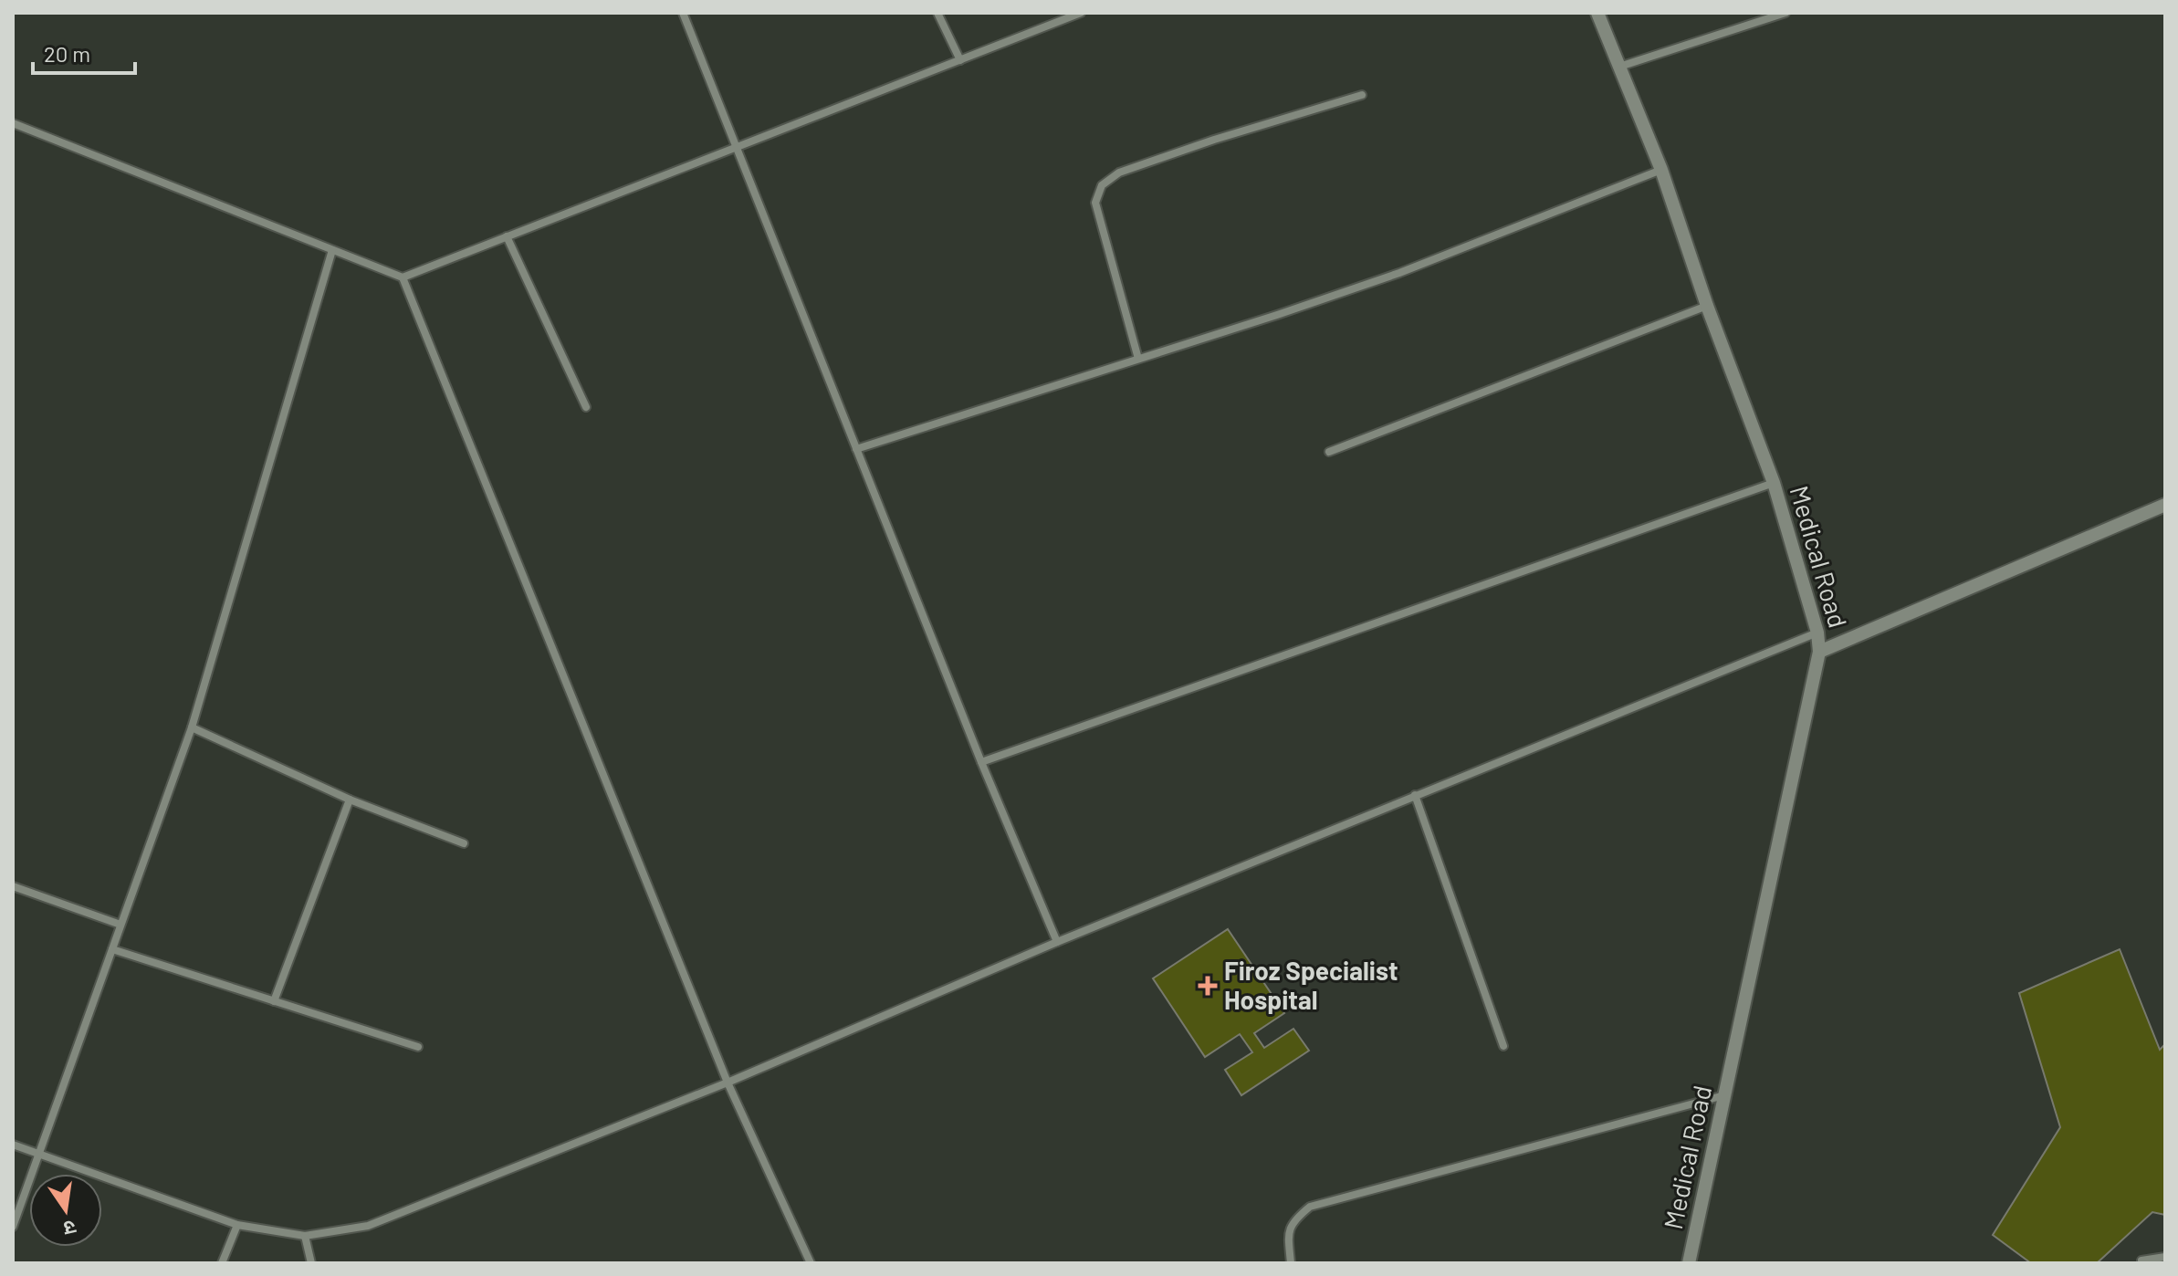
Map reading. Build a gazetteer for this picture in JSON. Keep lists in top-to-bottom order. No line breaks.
{"streets":{"street":["Medical Road"]},"places":{"health":["Firoz Specialist Hospital"]},"scale_bar":"20 m","north":"bottom"}
